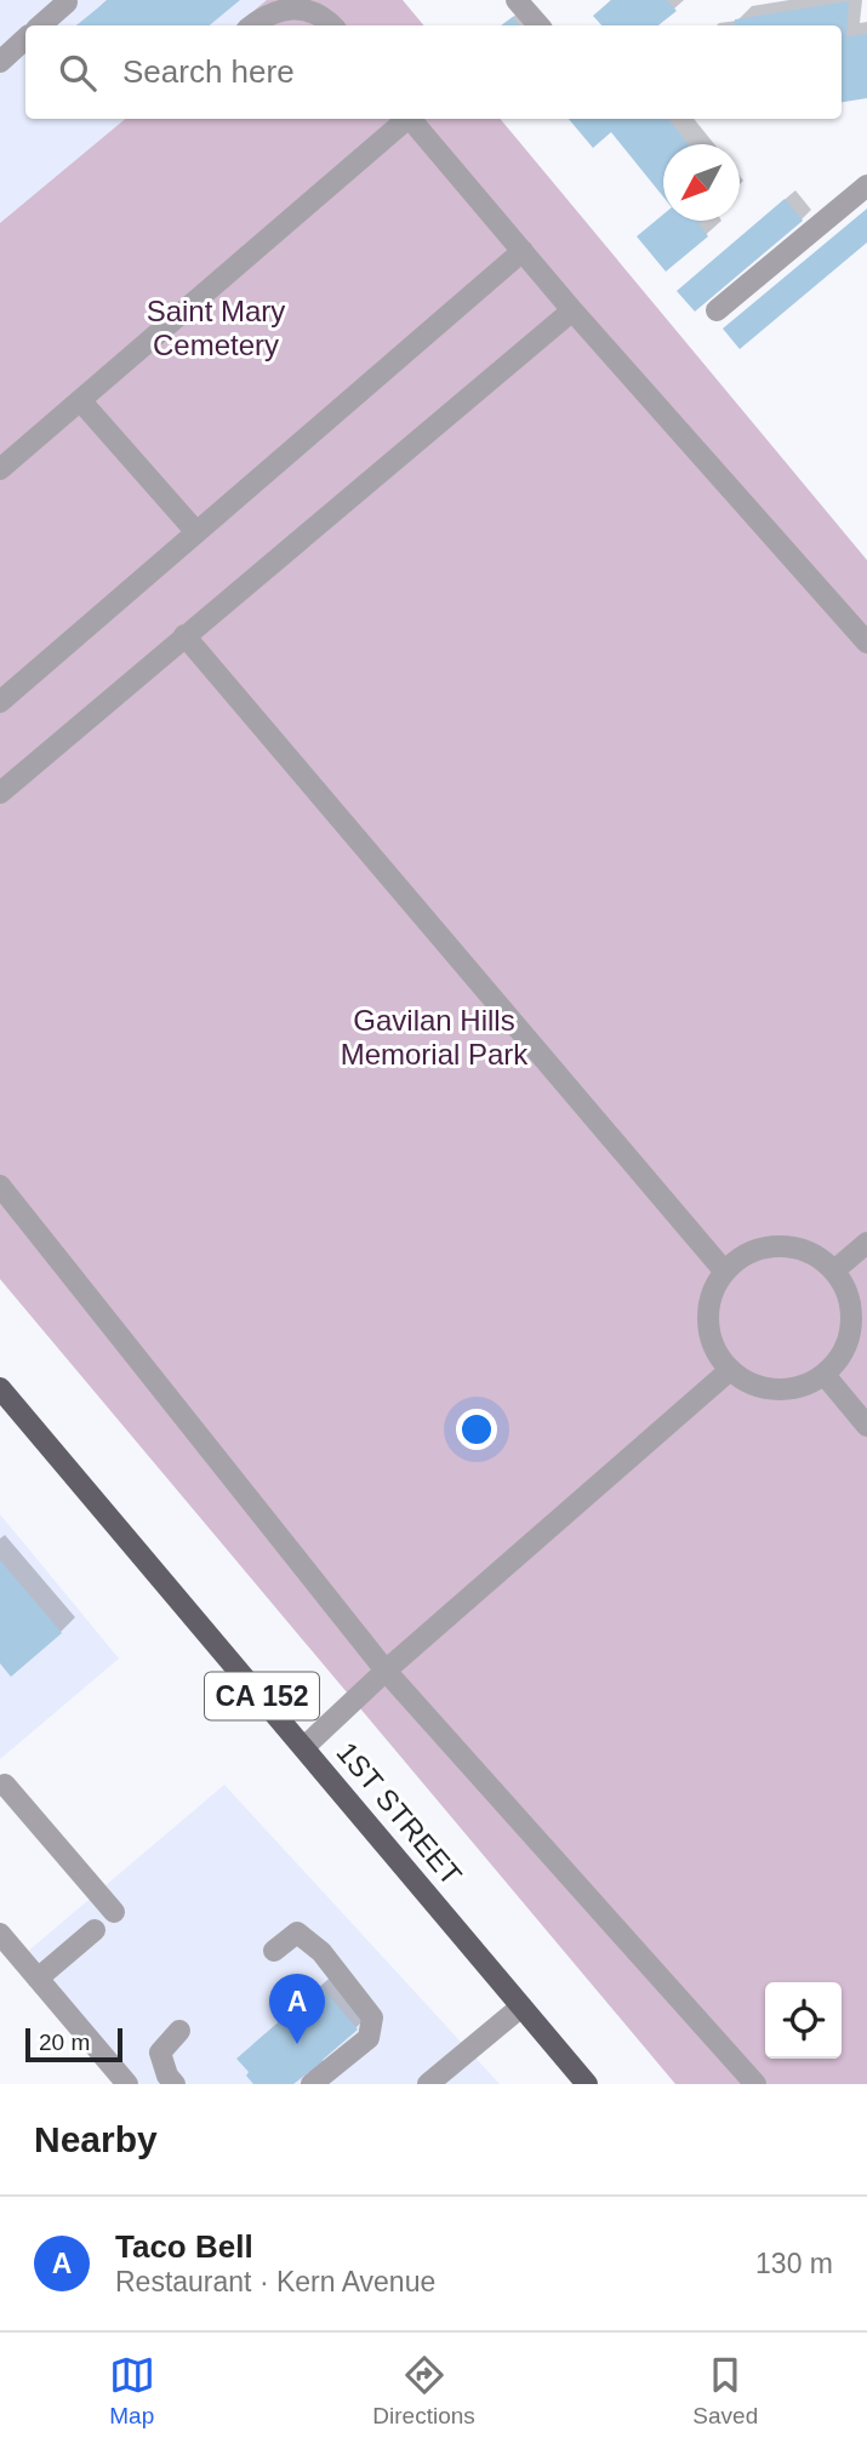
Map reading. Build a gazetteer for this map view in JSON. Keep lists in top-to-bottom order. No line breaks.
{"streets":{"main road":["CA 152","1ST STREET"]},"parks":["Saint Mary Cemetery","Gavilan Hills Memorial Park"],"scale_bar":"20 m","north":"bottom left","page":{"search":"Search here","pins":"A","scale":"20 m","heading":"Nearby","list":[{"mark":"A","name":"Taco Bell","note":"Restaurant · Kern Avenue","value":"130 m"}],"nav":["Map","Directions","Saved"]}}
